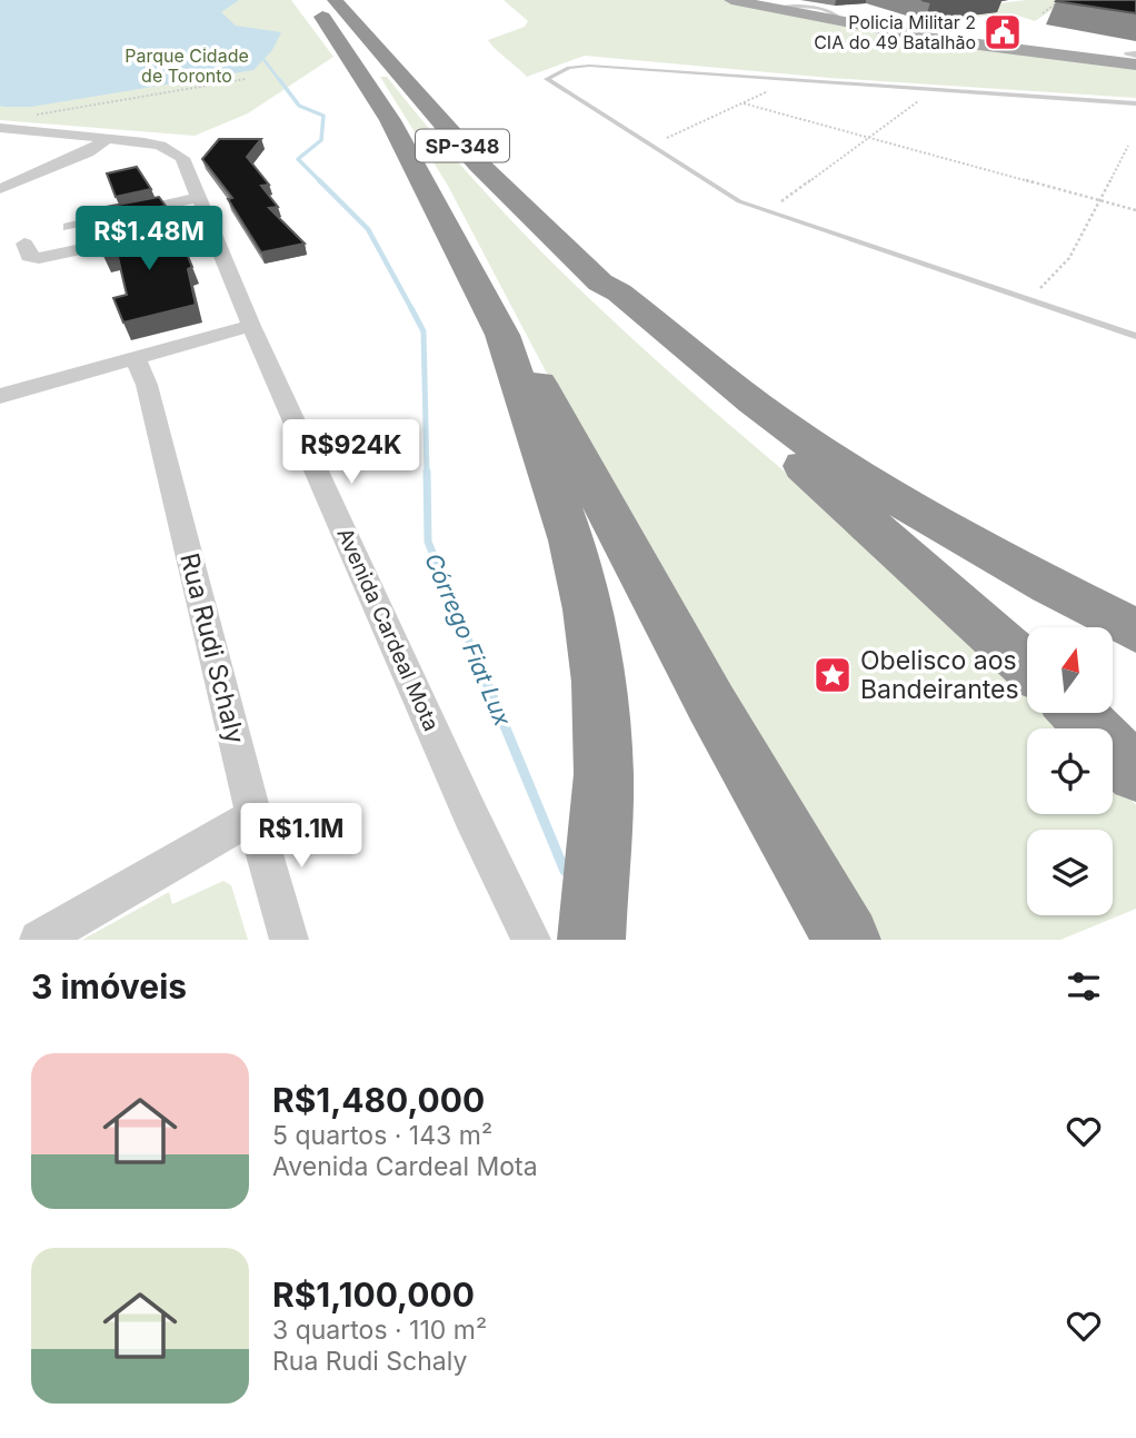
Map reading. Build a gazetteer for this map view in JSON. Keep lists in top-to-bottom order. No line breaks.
{"streets":{"highway":["SP-348"],"street":["Avenida Cardeal Mota","Rua Rudi Schaly"]},"water":["Córrego Fiat Lux"],"parks":["Parque Cidade de Toronto"],"places":{"public building":["Policia Militar 2 CIA do 49 Batalhão"],"place":["Obelisco aos Bandeirantes"]},"north":"top","page":{"price":["R$1.48M","R$924K","R$1.1M"],"heading":"3 imóveis","list":[{"name":"R$1,480,000","note":"5 quartos · 143 m² · Avenida Cardeal Mota"},{"name":"R$1,100,000","note":"3 quartos · 110 m² · Rua Rudi Schaly"}]}}
